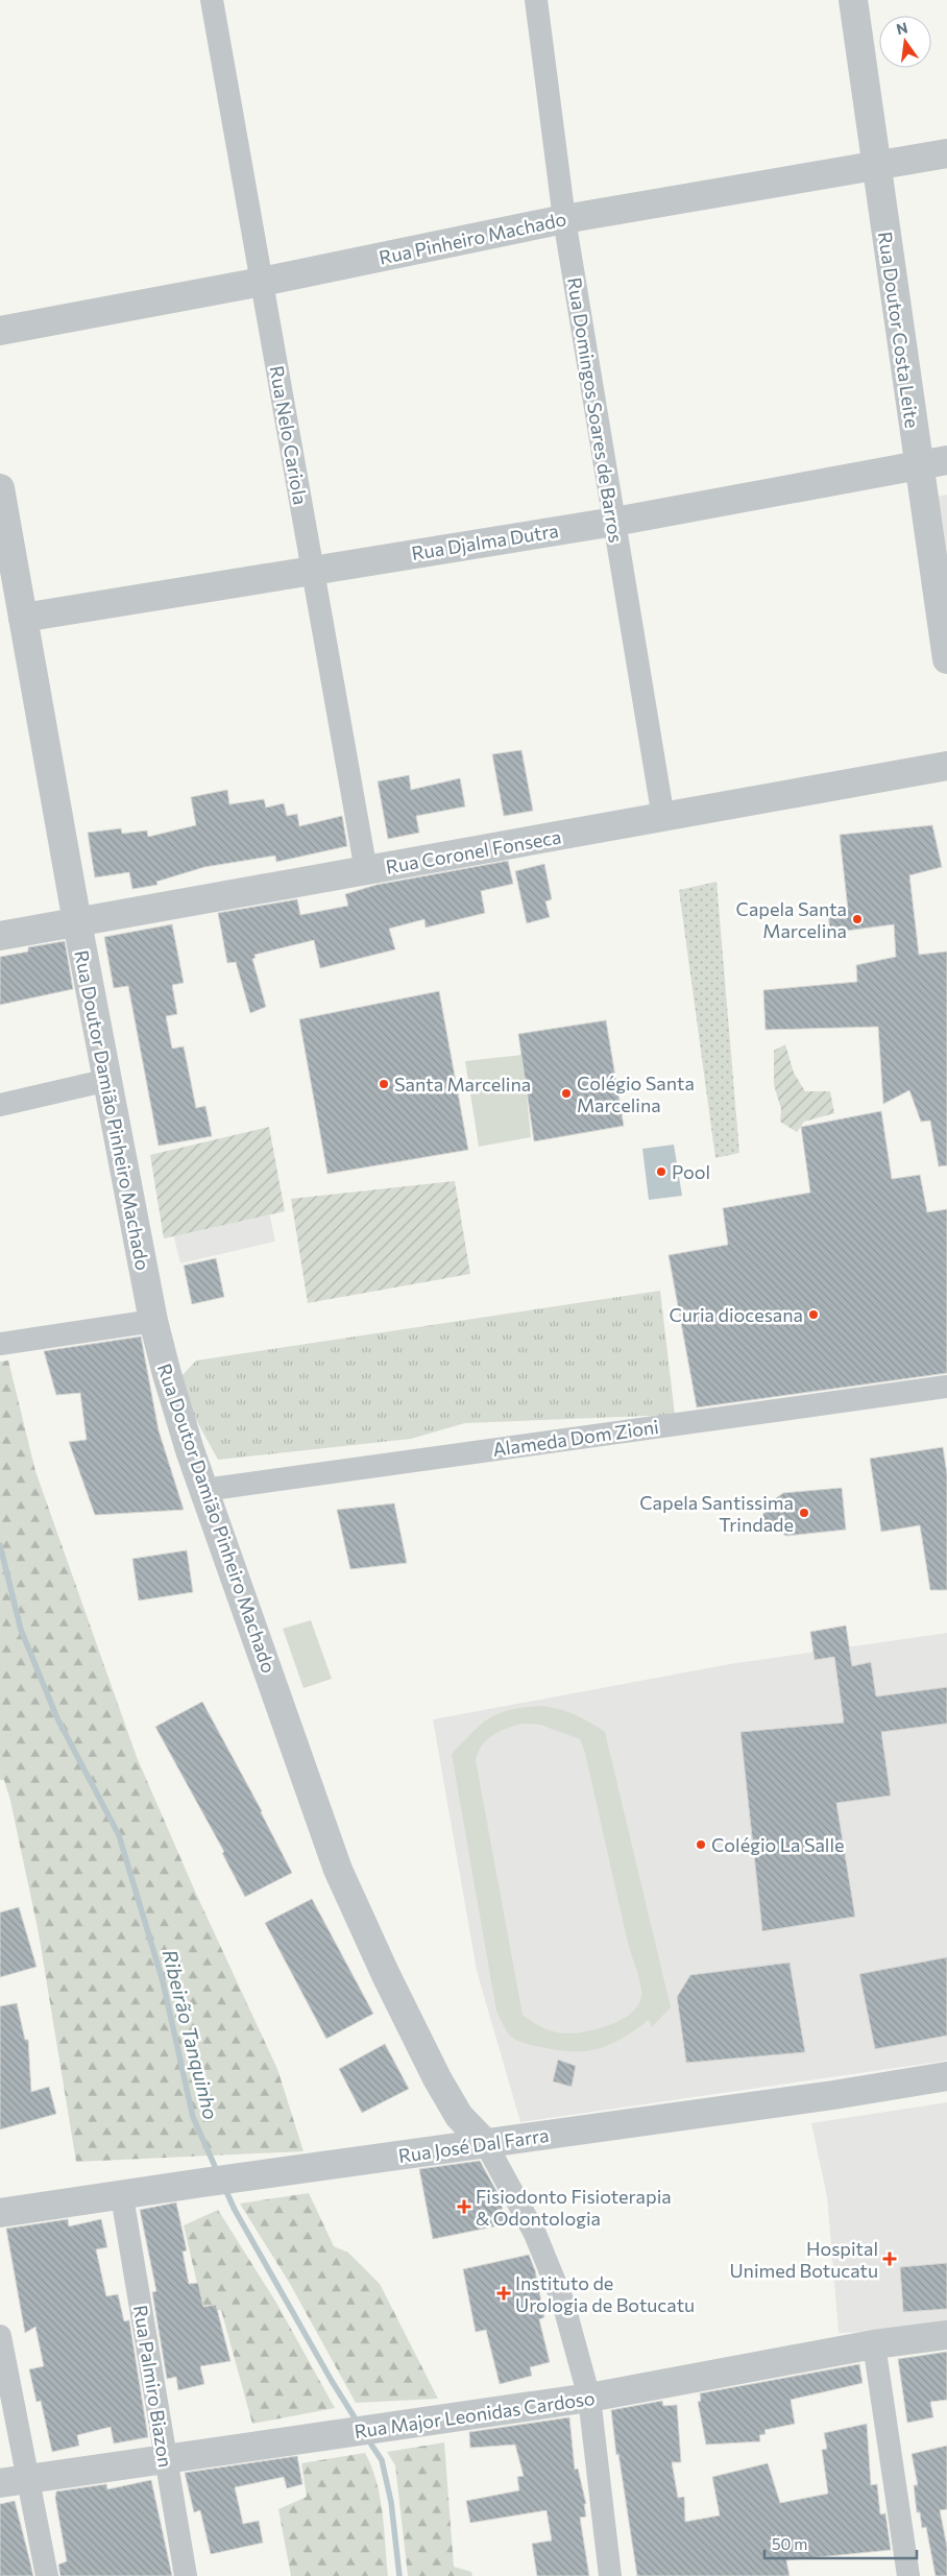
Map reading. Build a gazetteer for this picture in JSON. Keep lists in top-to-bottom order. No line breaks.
{"streets":{"street":["Rua Pinheiro Machado","Rua Doutor Costa Leite","Rua Domingos Soares de Barros","Rua Nelo Cariola","Rua Djalma Dutra","Rua Coronel Fonseca","Rua Doutor Damião Pinheiro Machado","Alameda Dom Zioni","Rua José Dal Farra","Rua Palmiro Biazon","Rua Major Leonidas Cardoso"]},"crossings":[["Rua Pinheiro Machado","Rua Doutor Costa Leite"],["Rua Pinheiro Machado","Rua Domingos Soares de Barros"],["Rua Pinheiro Machado","Rua Nelo Cariola"],["Rua Doutor Costa Leite","Rua Djalma Dutra"],["Rua Domingos Soares de Barros","Rua Djalma Dutra"],["Rua Domingos Soares de Barros","Rua Coronel Fonseca"],["Rua Nelo Cariola","Rua Djalma Dutra"],["Rua Nelo Cariola","Rua Coronel Fonseca"],["Rua Djalma Dutra","Rua Doutor Damião Pinheiro Machado"],["Rua Coronel Fonseca","Rua Doutor Damião Pinheiro Machado"],["Rua Doutor Damião Pinheiro Machado","Alameda Dom Zioni"],["Rua Doutor Damião Pinheiro Machado","Rua José Dal Farra"],["Rua Doutor Damião Pinheiro Machado","Rua Major Leonidas Cardoso"],["Rua José Dal Farra","Rua Palmiro Biazon"],["Rua Palmiro Biazon","Rua Major Leonidas Cardoso"]],"water":["Ribeirão Tanquinho"],"places":{"other":["Capela Santa Marcelina","Santa Marcelina","Colégio Santa Marcelina","Pool","Curia diocesana","Capela Santissima Trindade","Colégio La Salle"],"health":["Fisiodonto Fisioterapia & Odontologia","Hospital Unimed Botucatu","Instituto de Urologia de Botucatu"]},"scale_bar":"50 m","north":"top"}
